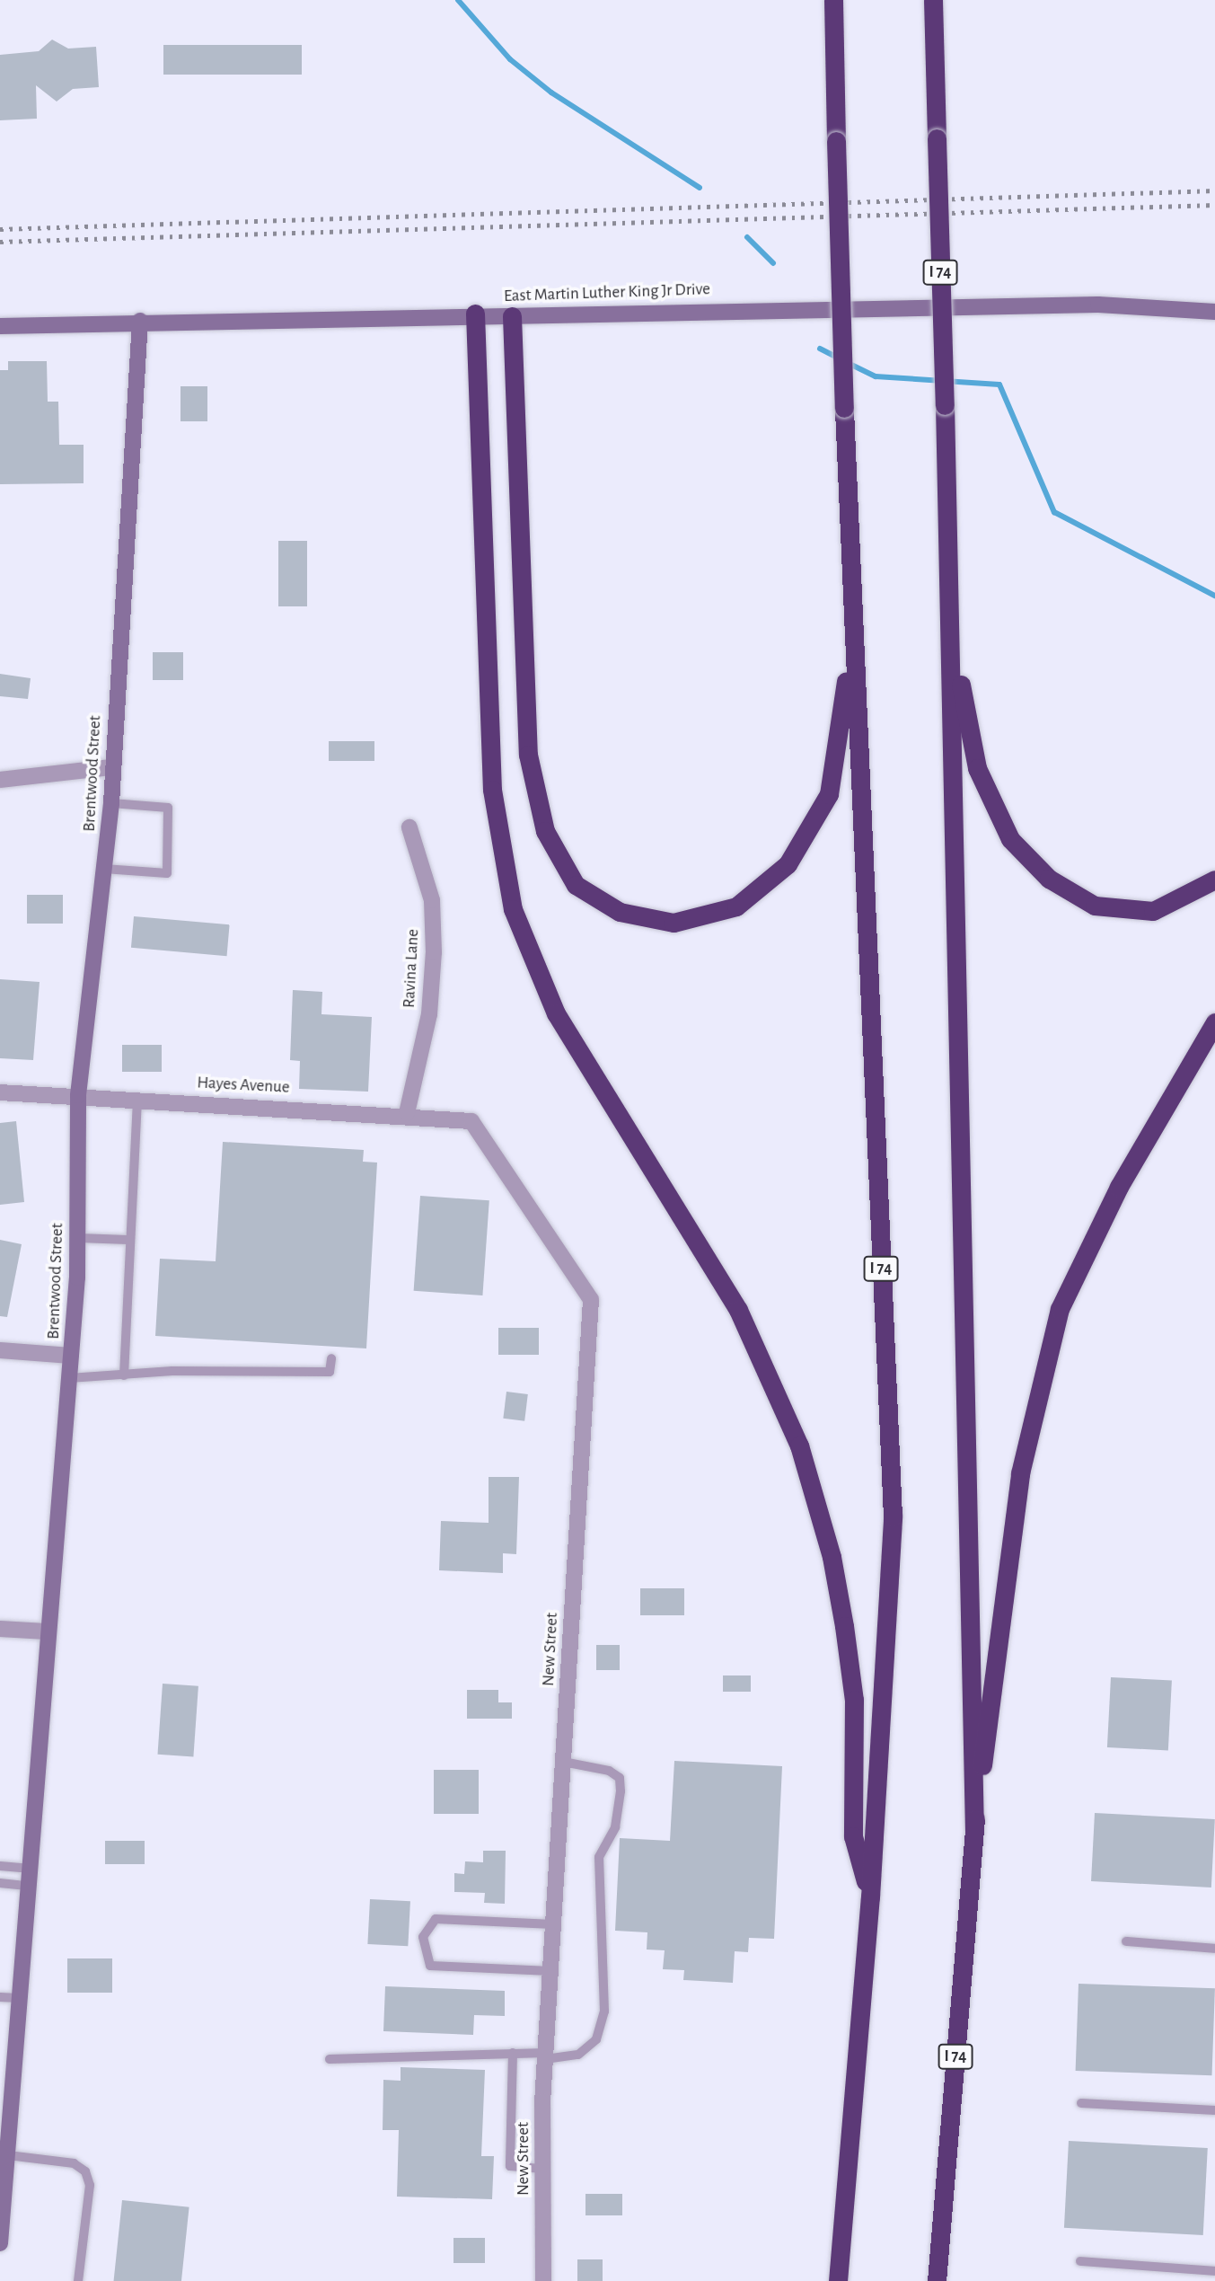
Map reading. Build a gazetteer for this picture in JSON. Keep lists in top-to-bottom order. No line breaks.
{"streets":{"highway":["I 74"],"main road":["East Martin Luther King Jr Drive","Brentwood Street"],"street":["Ravina Lane","Hayes Avenue","New Street"]},"crossings":[["East Martin Luther King Jr Drive","Brentwood Street"],["Brentwood Street","Hayes Avenue"],["Ravina Lane","Hayes Avenue"],["Ravina Lane","New Street"],["Hayes Avenue","New Street"]]}
